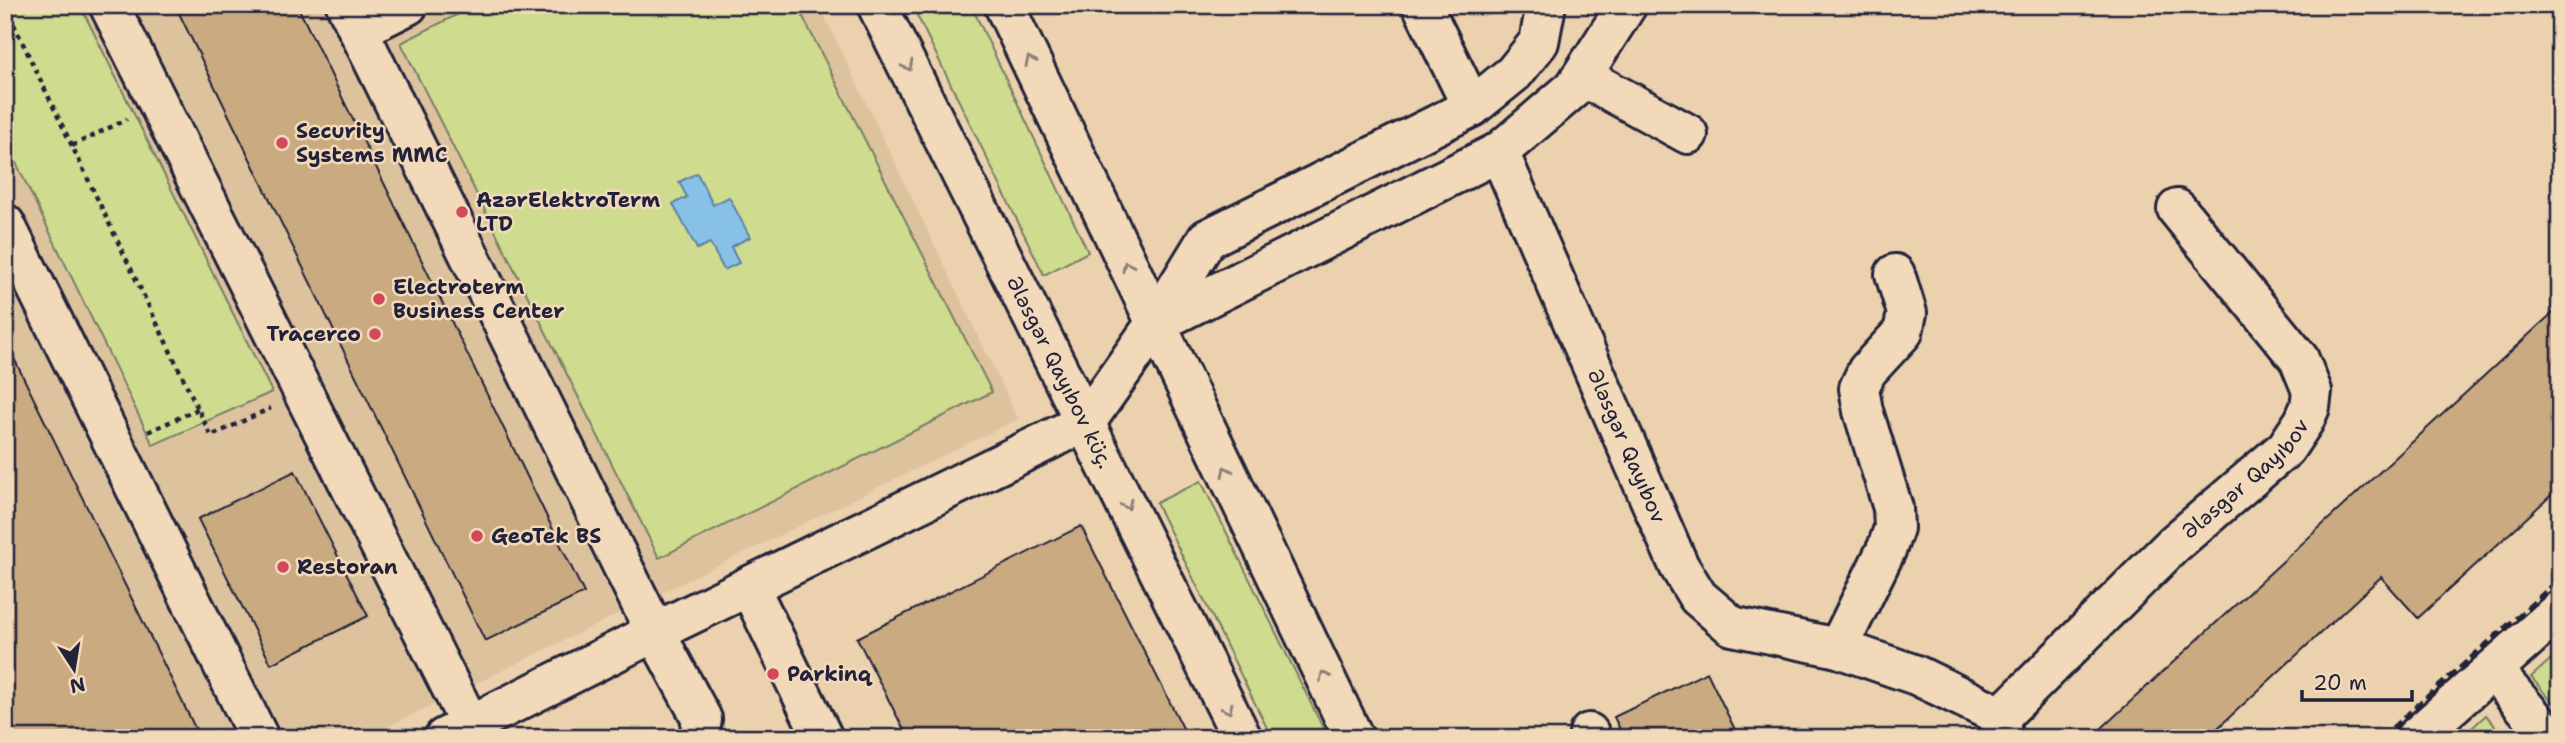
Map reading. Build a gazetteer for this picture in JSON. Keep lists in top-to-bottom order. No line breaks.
{"streets":{"street":["Ələsgər Qayıbov küç.","Ələsgər Qayıbov"]},"places":["Security Systems MMC","AzərElektroTerm LTD","Electroterm Business Center","Tracerco","GeoTek BS","Restoran","Parkinq"],"scale_bar":"20 m","north":"bottom"}
